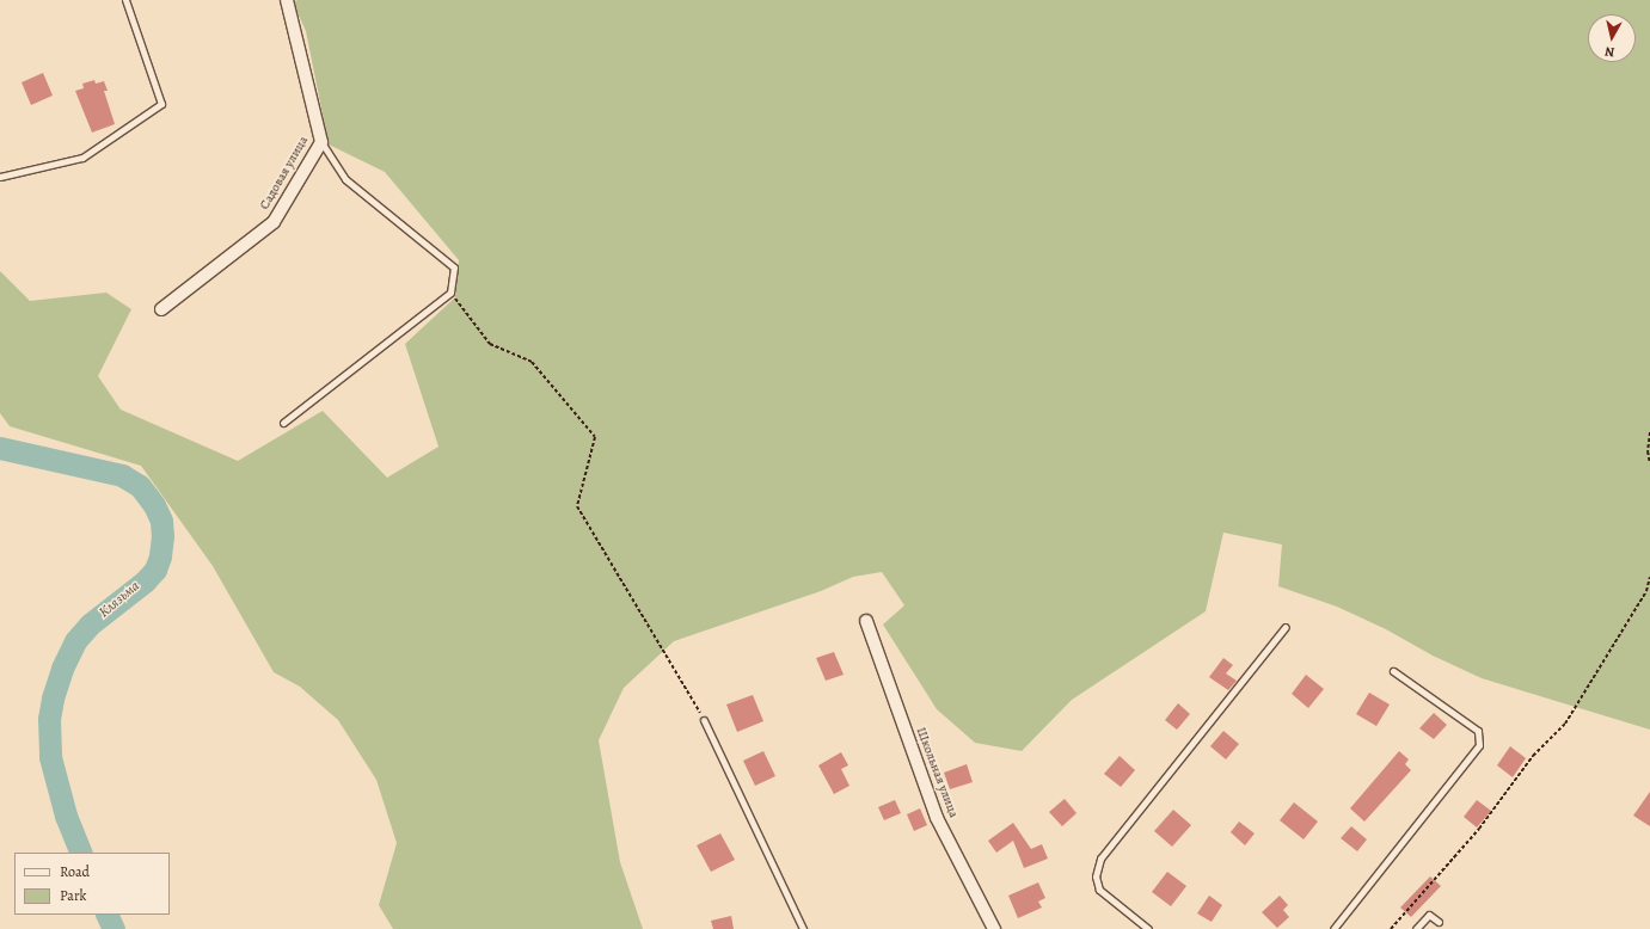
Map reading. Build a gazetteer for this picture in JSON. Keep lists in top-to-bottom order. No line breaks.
{"streets":{"street":["Садовая улица","Школьная улица"]},"water":["Клязьма"],"legend":["Road","Park"],"north":"bottom"}
